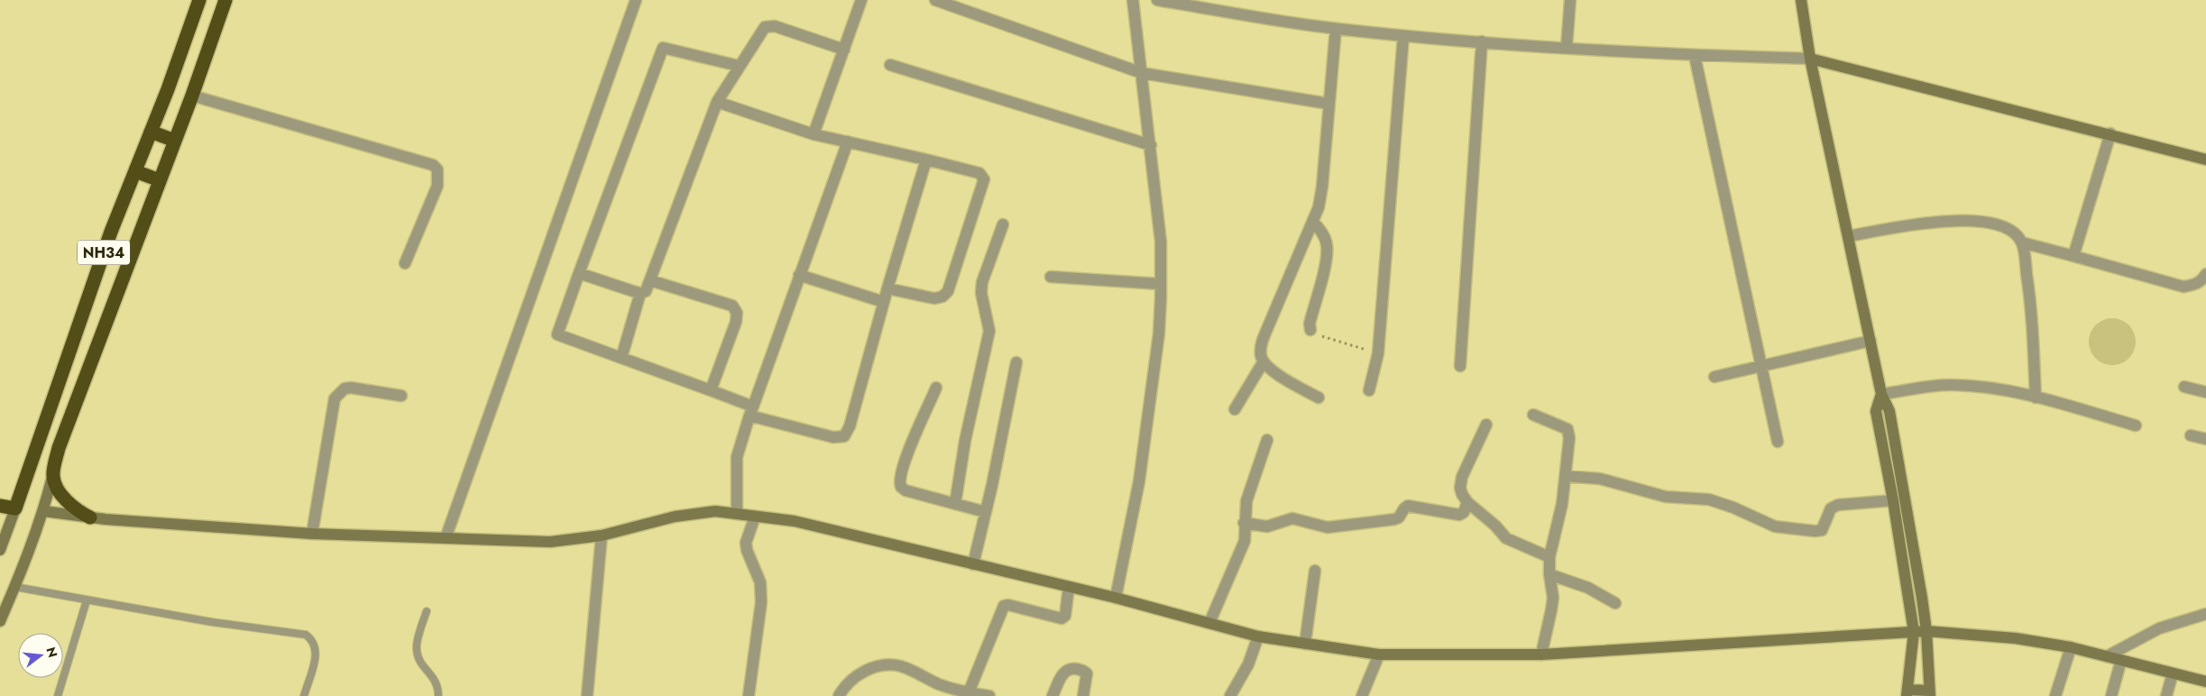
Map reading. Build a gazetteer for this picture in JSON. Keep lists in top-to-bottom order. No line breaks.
{"streets":{"highway":["NH34"]},"north":"right"}
